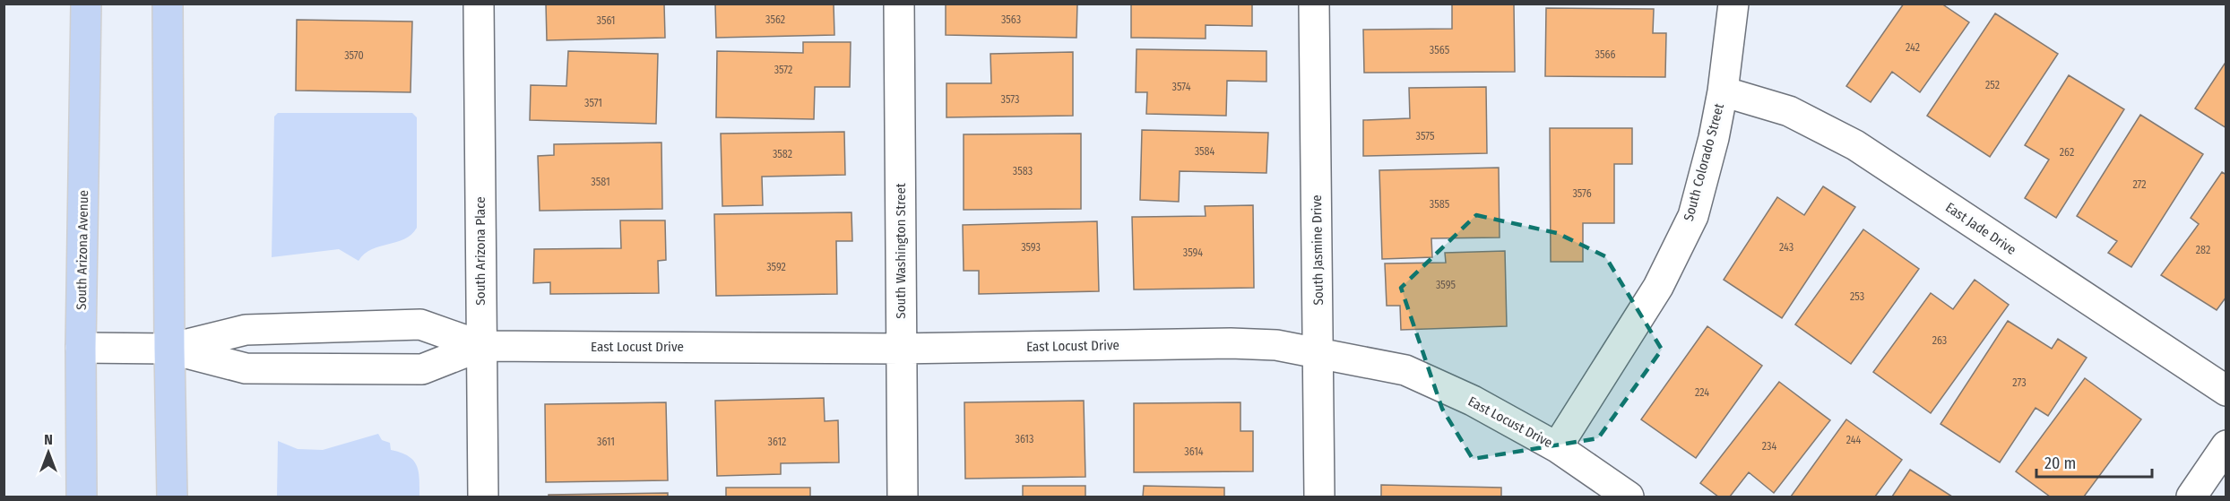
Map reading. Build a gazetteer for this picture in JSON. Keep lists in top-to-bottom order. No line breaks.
{"streets":{"main road":["South Arizona Avenue"],"street":["South Colorado Street","East Jade Drive","South Jasmine Drive","South Arizona Place","South Washington Street","East Locust Drive"]},"crossings":[["South Colorado Street","East Jade Drive"],["South Colorado Street","East Locust Drive"],["South Arizona Avenue","East Locust Drive"],["South Jasmine Drive","East Locust Drive"],["South Arizona Place","East Locust Drive"],["South Washington Street","East Locust Drive"]],"house_numbers":["3562","3563","3561","242","3565","3566","3570","3572","252","3574","3573","3571","3575","3584","262","3582","3583","3581","272","3576","3585","3593","243","282","3594","3592","3595","253","263","273","224","3613","244","3611","3612","234","3614"],"scale_bar":"20 m","north":"top"}
